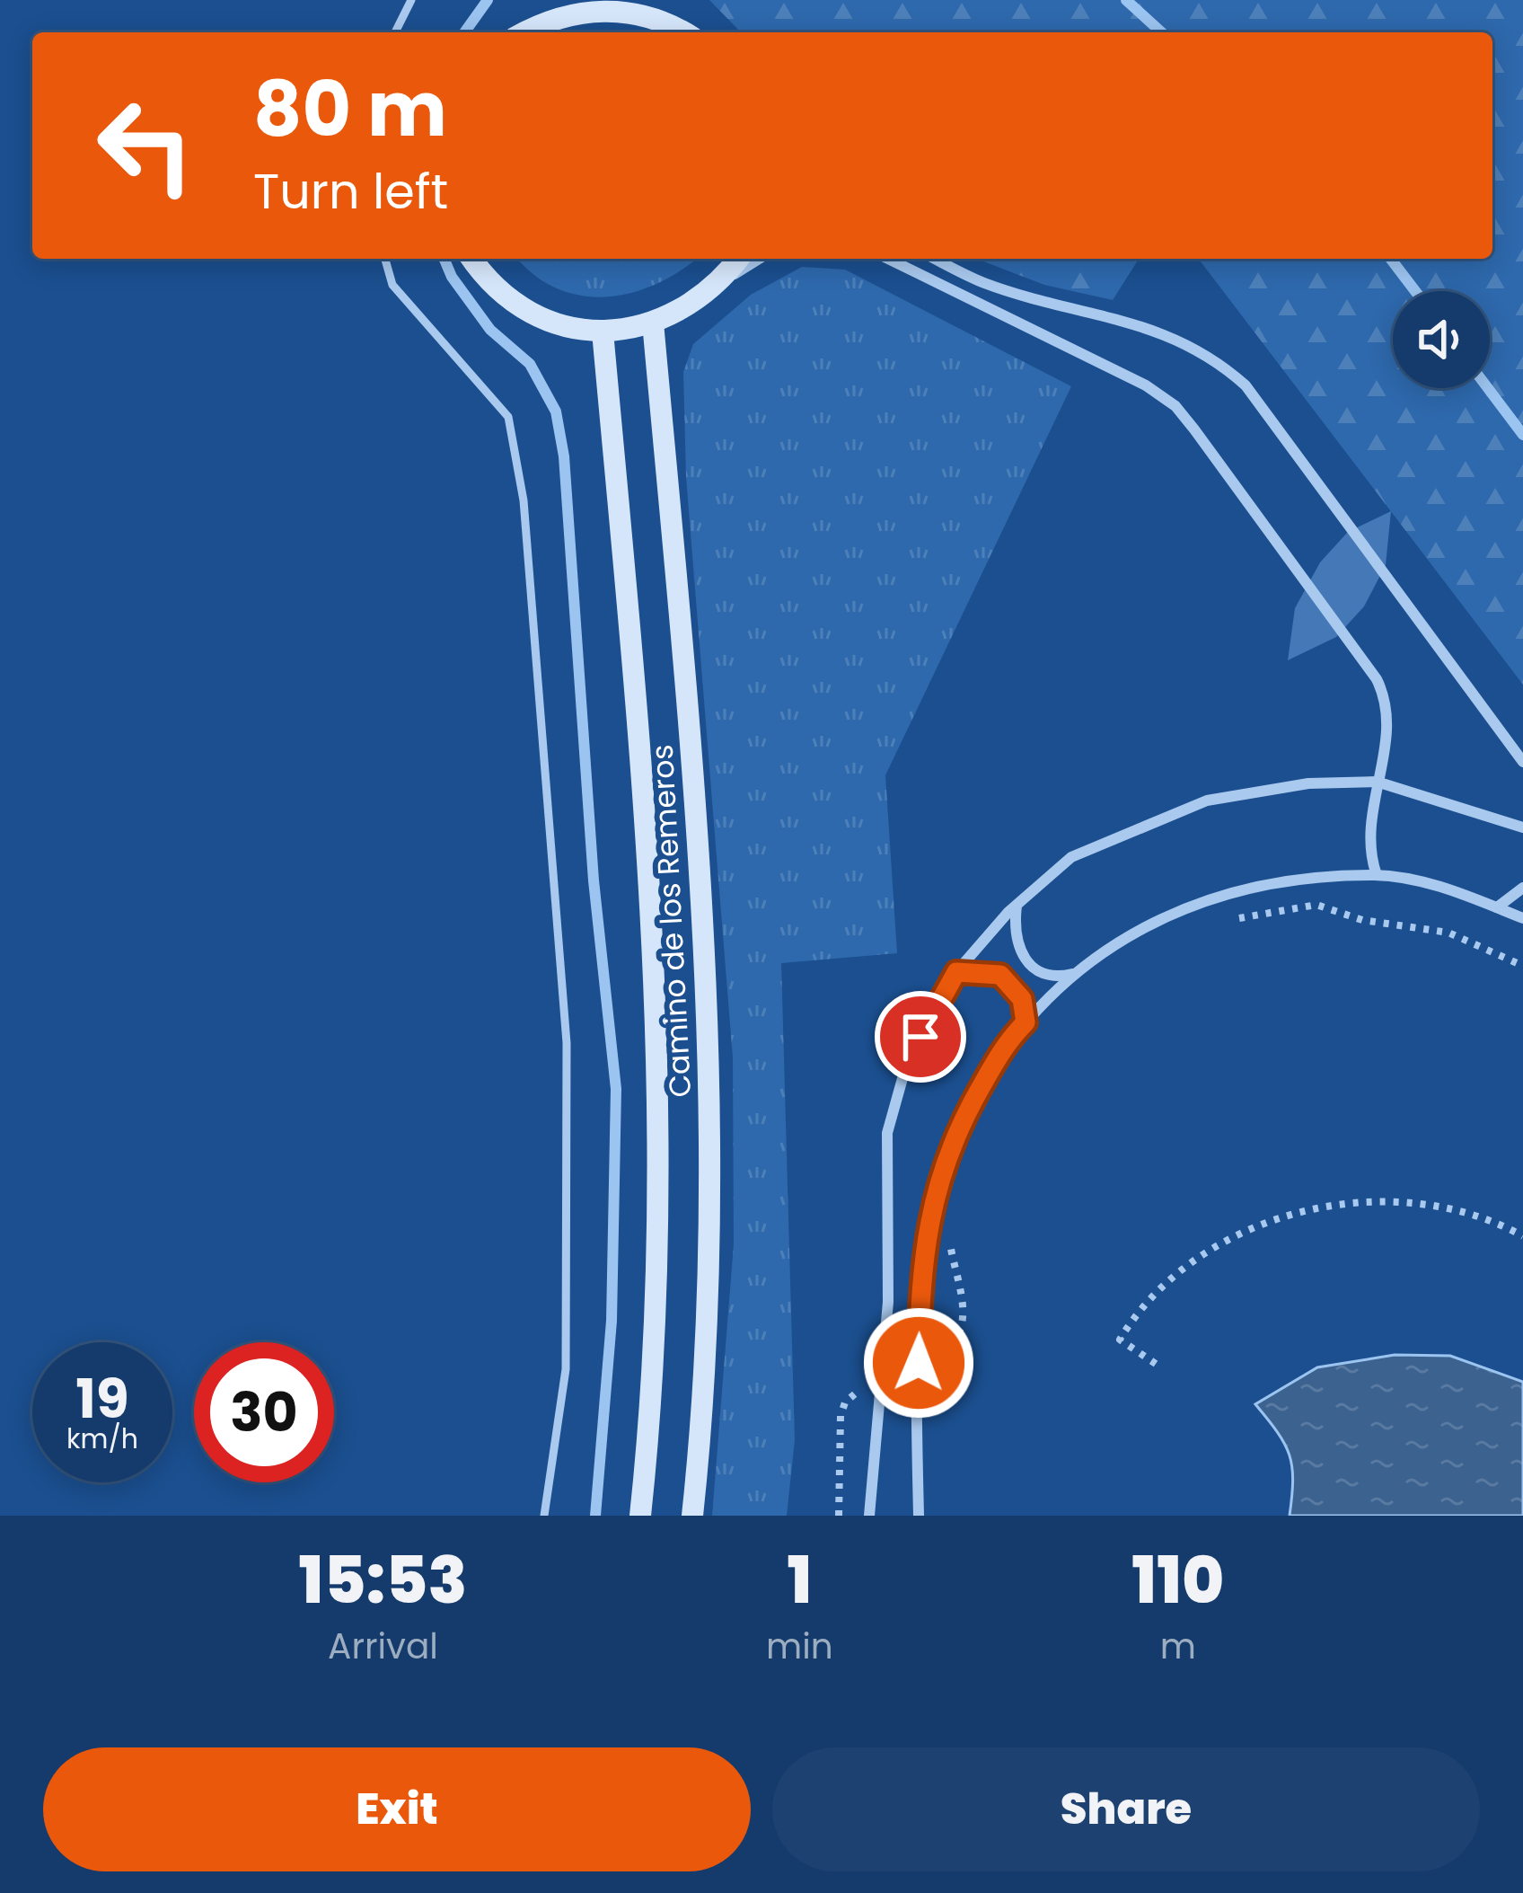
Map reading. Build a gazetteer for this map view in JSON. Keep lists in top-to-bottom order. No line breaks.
{"streets":{"main road":["Camino de los Remeros"]},"page":{"turn":["80 m","Turn left"],"speed":"19 km/h","limit":"30","eta":["15:53","Arrival","1","min","110","m"],"buttons":["Exit","Share"]}}
